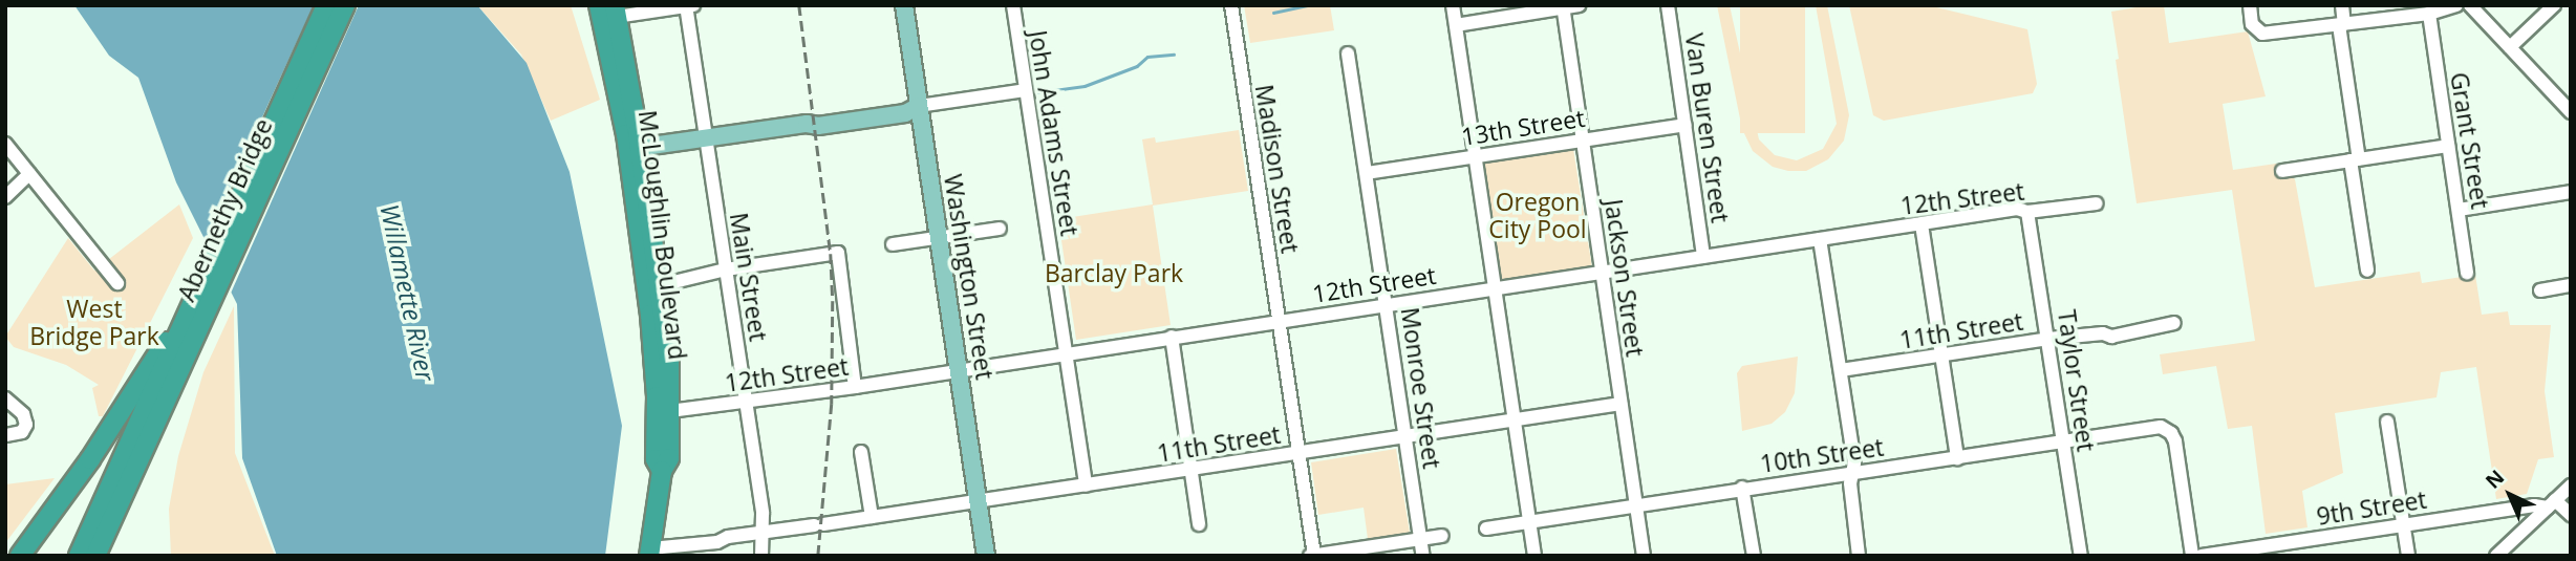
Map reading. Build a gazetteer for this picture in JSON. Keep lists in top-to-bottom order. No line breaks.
{"streets":{"highway":["Abernethy Bridge","McLoughlin Boulevard"],"main road":["Washington Street"],"street":["13th Street","Van Buren Street","John Adams Street","Grant Street","Madison Street","12th Street","Main Street","Jackson Street","11th Street","Taylor Street","Monroe Street","10th Street","9th Street"]},"crossings":[["13th Street","Van Buren Street"],["13th Street","Jackson Street"],["13th Street","Monroe Street"],["Van Buren Street","12th Street"],["John Adams Street","12th Street"],["John Adams Street","11th Street"],["Madison Street","12th Street"],["Madison Street","11th Street"],["12th Street","McLoughlin Boulevard"],["12th Street","Main Street"],["12th Street","Washington Street"],["12th Street","Jackson Street"],["12th Street","Taylor Street"],["12th Street","Monroe Street"],["McLoughlin Boulevard","11th Street"],["Main Street","11th Street"],["Washington Street","11th Street"],["Jackson Street","11th Street"],["Jackson Street","10th Street"],["11th Street","Taylor Street"],["11th Street","Monroe Street"],["Taylor Street","10th Street"]],"water":["Willamette River"],"parks":["Oregon City Pool","Barclay Park","West Bridge Park"],"north":"top left"}
